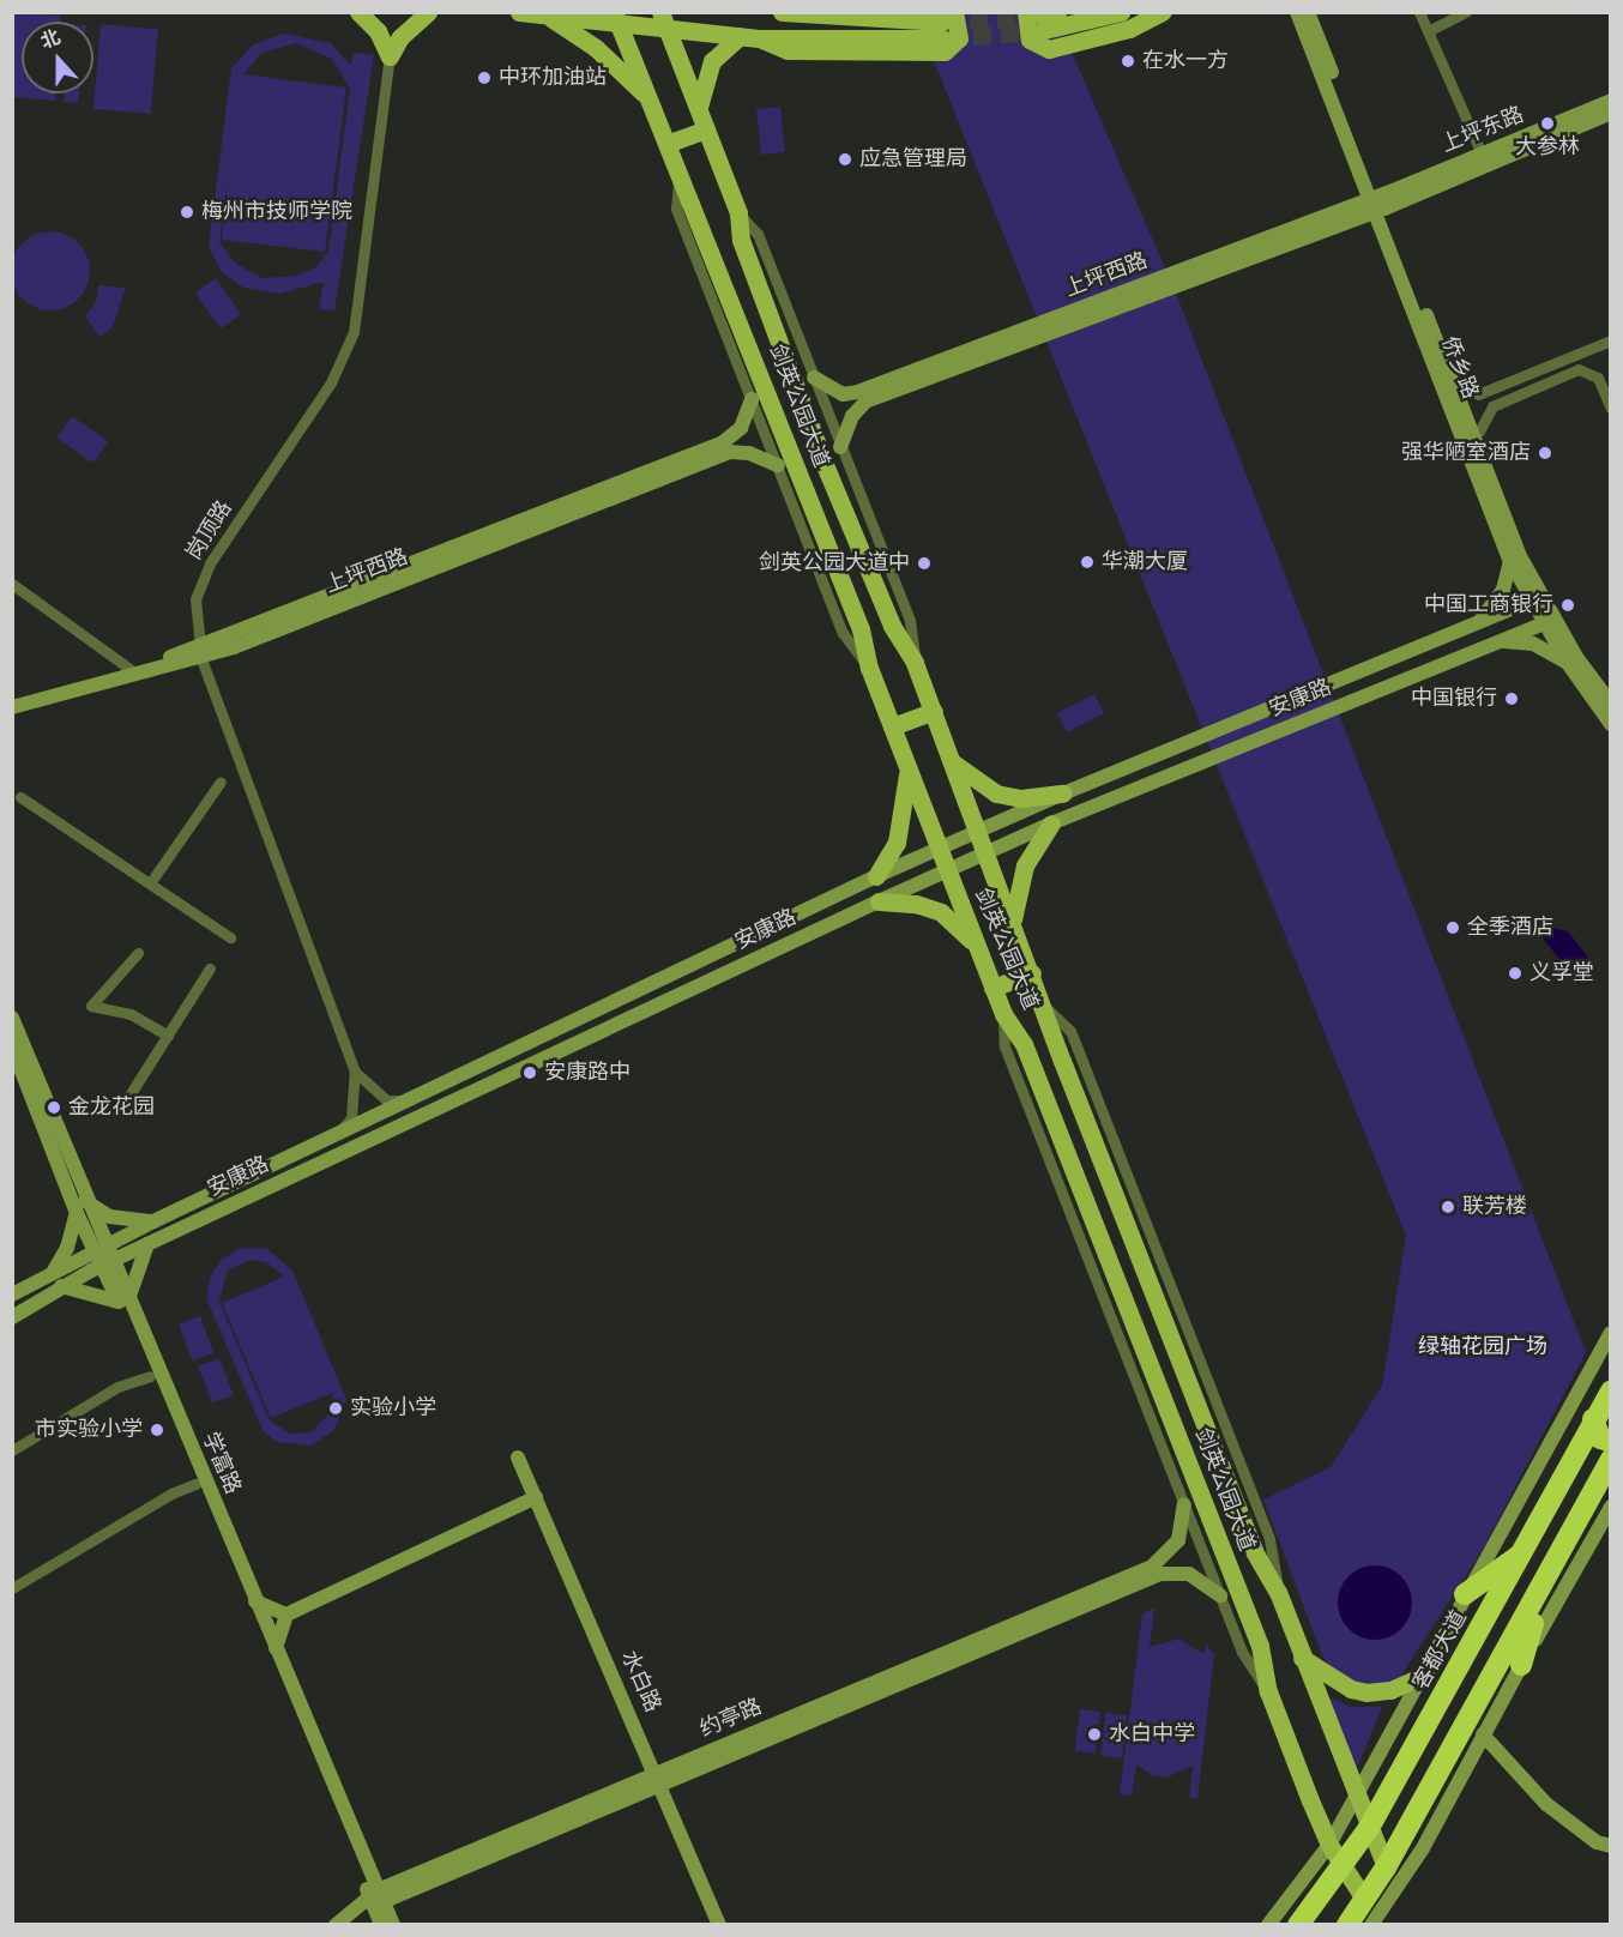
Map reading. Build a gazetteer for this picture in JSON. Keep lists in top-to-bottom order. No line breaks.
{"streets":{"highway":["客都大道"],"main road":["剑英公园大道"],"street":["上坪东路","上坪西路","侨乡路","岗顶路","安康路","学富路","水白路","约亭路"]},"crossings":[["上坪东路","上坪西路"],["上坪东路","侨乡路"],["上坪西路","侨乡路"],["上坪西路","岗顶路"],["侨乡路","安康路"],["剑英公园大道","安康路"],["剑英公园大道","客都大道"],["安康路","学富路"],["学富路","约亭路"],["水白路","约亭路"]],"parks":["绿轴花园广场"],"places":["在水一方","中环加油站","大参林","应急管理局","梅州市技师学院","强华陋室酒店","华潮大厦","剑英公园大道中","中国工商银行","中国银行","全季酒店","义孚堂","安康路中","金龙花园","联芳楼","实验小学","市实验小学","水白中学"],"north":"top"}
